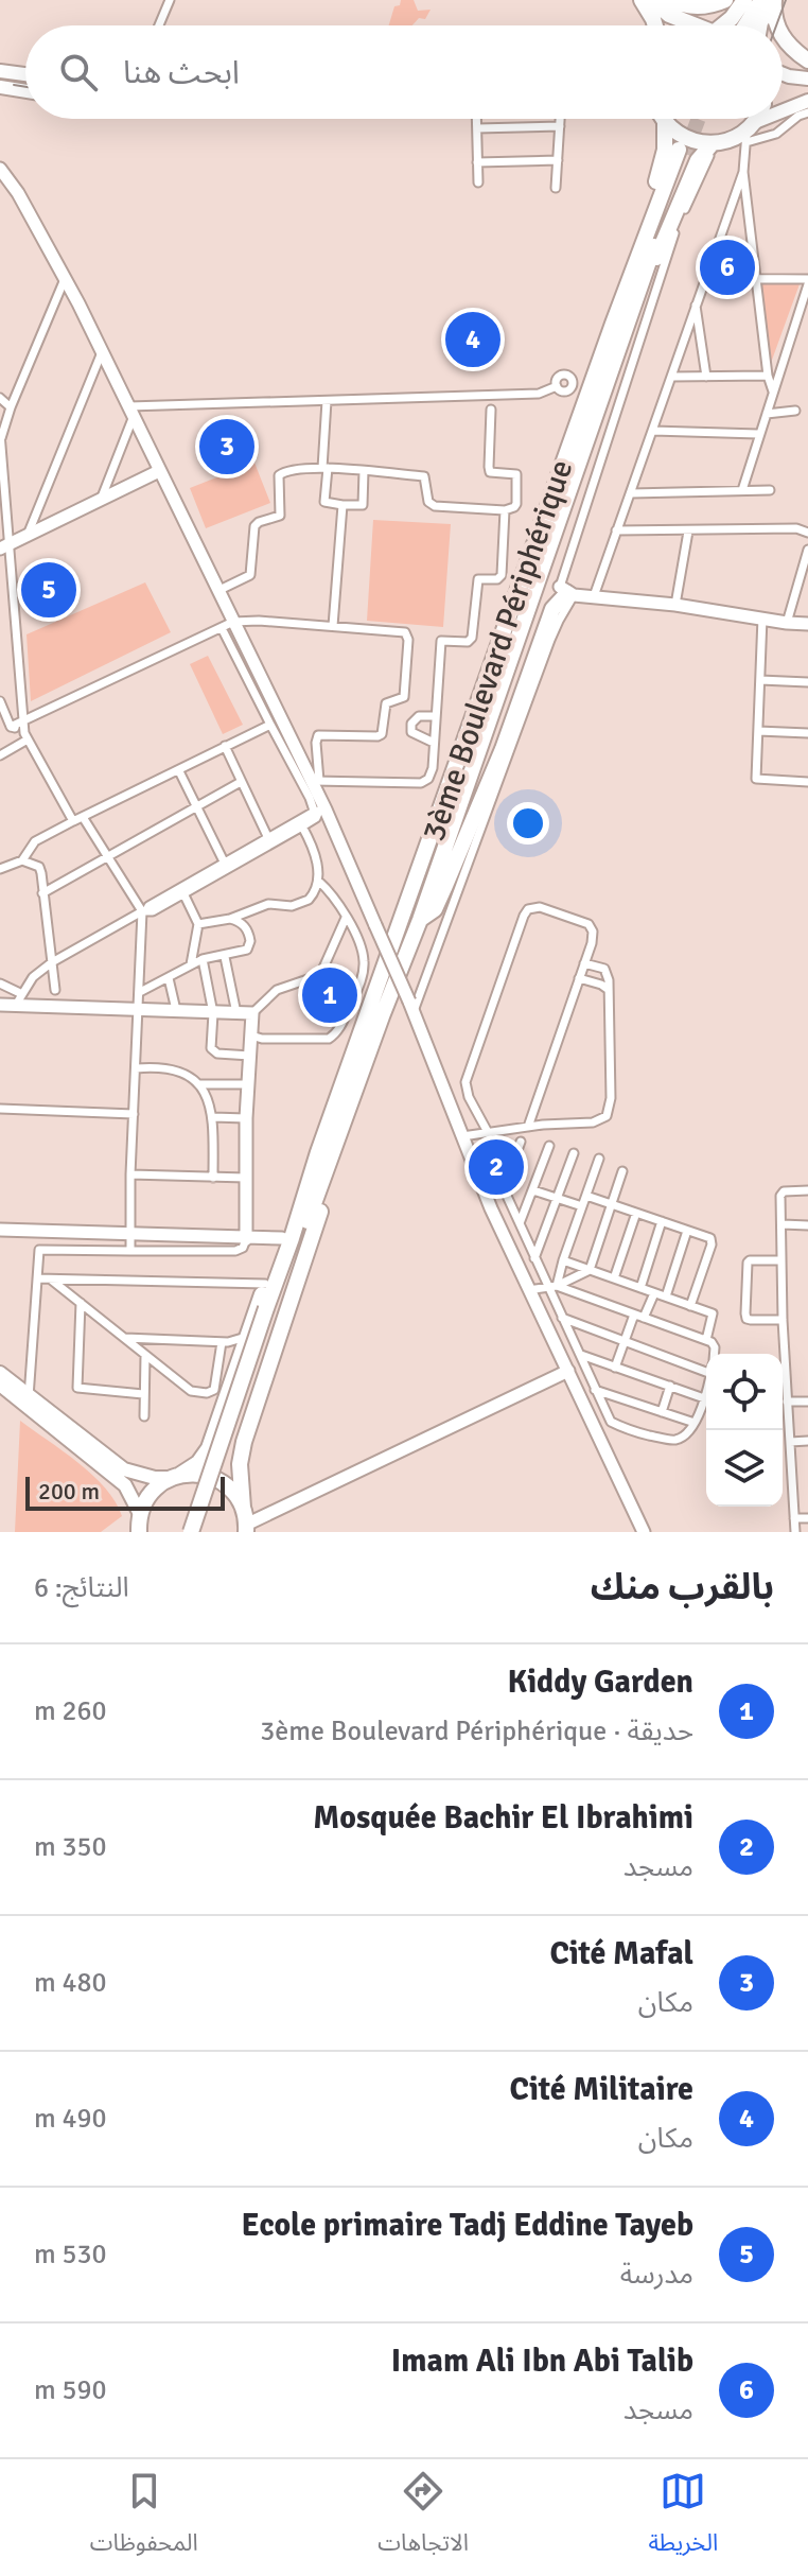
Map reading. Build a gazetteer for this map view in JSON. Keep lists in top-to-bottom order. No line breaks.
{"streets":{"highway":["3ème Boulevard Périphérique"]},"scale_bar":"200 m","page":{"search":"ابحث هنا","pins":["6","4","3","5","1","2"],"scale":"200 m","heading":["بالقرب منك","النتائج: 6"],"list":[{"mark":"1","name":"Kiddy Garden","note":"حديقة · 3ème Boulevard Périphérique","value":"260 m"},{"mark":"2","name":"Mosquée Bachir El Ibrahimi","note":"مسجد","value":"350 m"},{"mark":"3","name":"Cité Mafal","note":"مكان","value":"480 m"},{"mark":"4","name":"Cité Militaire","note":"مكان","value":"490 m"},{"mark":"5","name":"Ecole primaire Tadj Eddine Tayeb","note":"مدرسة","value":"530 m"},{"mark":"6","name":"Imam Ali Ibn Abi Talib","note":"مسجد","value":"590 m"}],"nav":["الخريطة","الاتجاهات","المحفوظات"]}}
